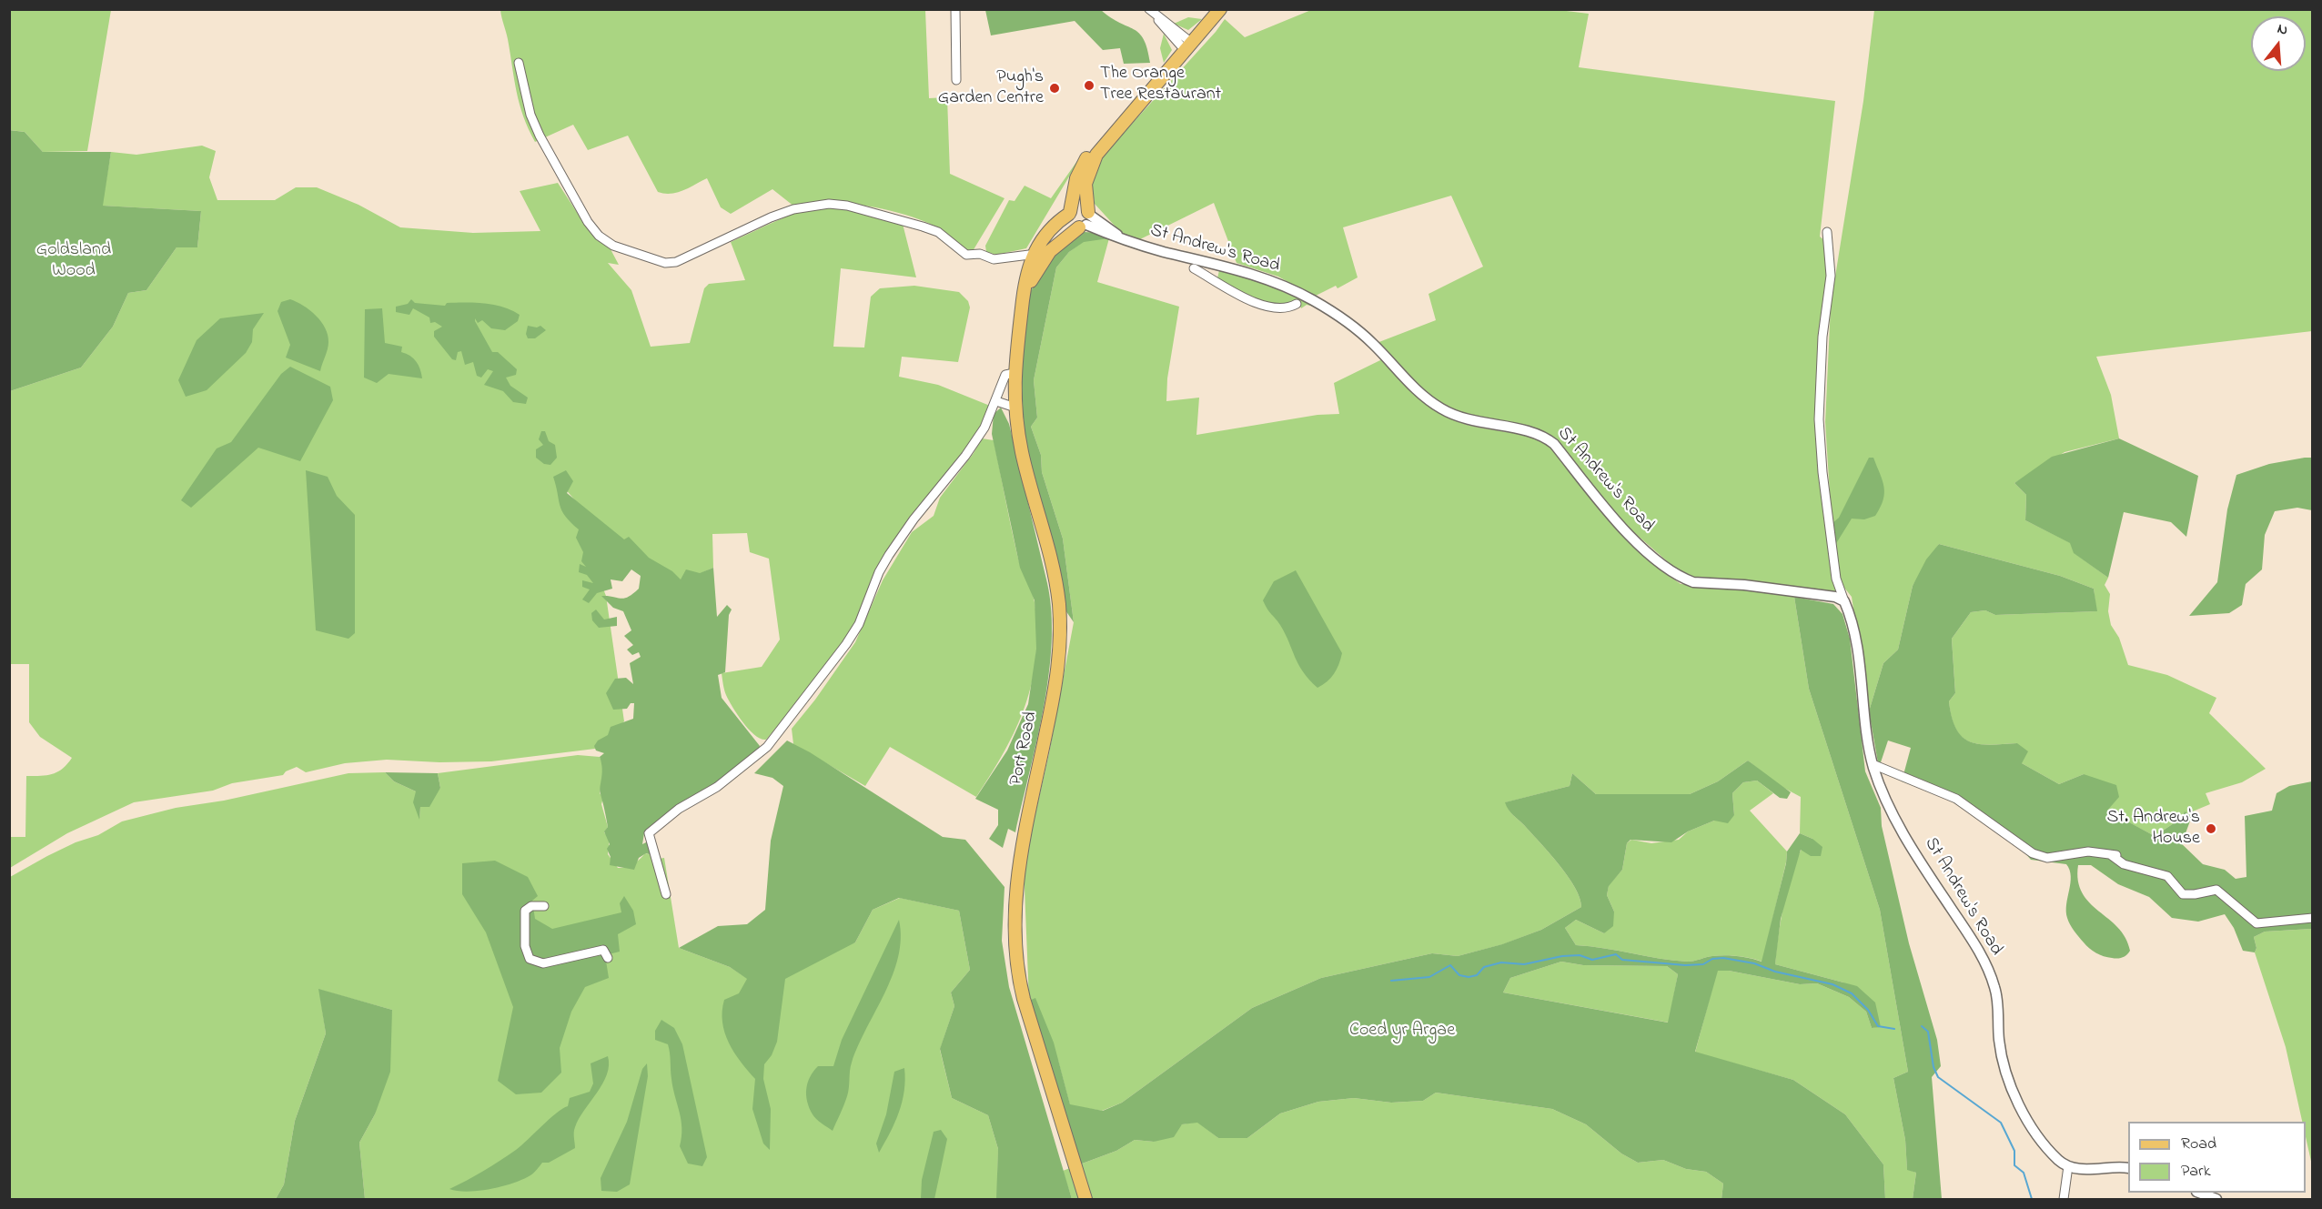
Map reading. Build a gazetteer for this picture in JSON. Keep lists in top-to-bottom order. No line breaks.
{"streets":{"main road":["Port Road"],"street":["St Andrew's Road"]},"crossings":[["St Andrew's Road","Port Road"]],"parks":["Goldsland Wood","Coed yr Argae"],"places":["The Orange Tree Restaurant","Pugh's Garden Centre","St. Andrew's House"],"legend":["Road","Park"],"north":"top"}
